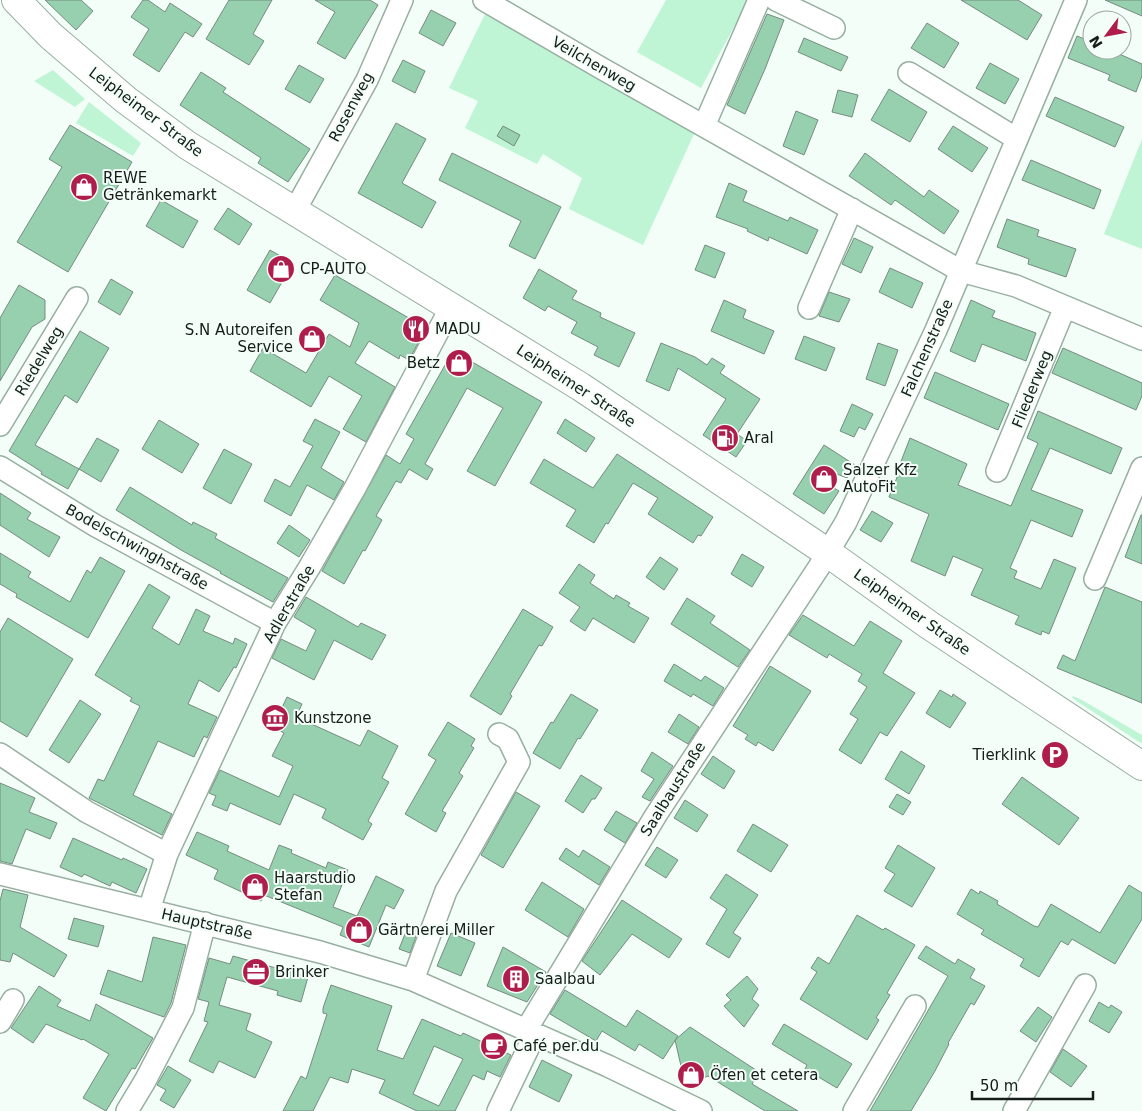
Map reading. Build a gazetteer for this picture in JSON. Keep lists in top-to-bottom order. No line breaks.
{"streets":{"main road":["Leipheimer Straße"],"street":["Veilchenweg","Rosenweg","Falchenstraße","Riedelweg","Fliederweg","Bodelschwinghstraße","Adlerstraße","Saalbaustraße","Hauptstraße"]},"crossings":[["Veilchenweg","Falchenstraße"],["Rosenweg","Leipheimer Straße"],["Leipheimer Straße","Falchenstraße"],["Leipheimer Straße","Adlerstraße"],["Leipheimer Straße","Saalbaustraße"],["Falchenstraße","Saalbaustraße"],["Bodelschwinghstraße","Adlerstraße"],["Adlerstraße","Hauptstraße"],["Saalbaustraße","Hauptstraße"]],"places":{"shop":["REWE Getränkemarkt","CP-AUTO","S.N Autoreifen Service","Betz","Salzer Kfz AutoFit","Haarstudio Stefan","Gärtnerei Miller","Öfen et cetera"],"restaurant":["MADU"],"fuel station":["Aral"],"museum":["Kunstzone"],"parking":["Tierklink"],"office":["Brinker"],"building":["Saalbau"],"cafe":["Café per.du"]},"scale_bar":"50 m","north":"bottom left"}
